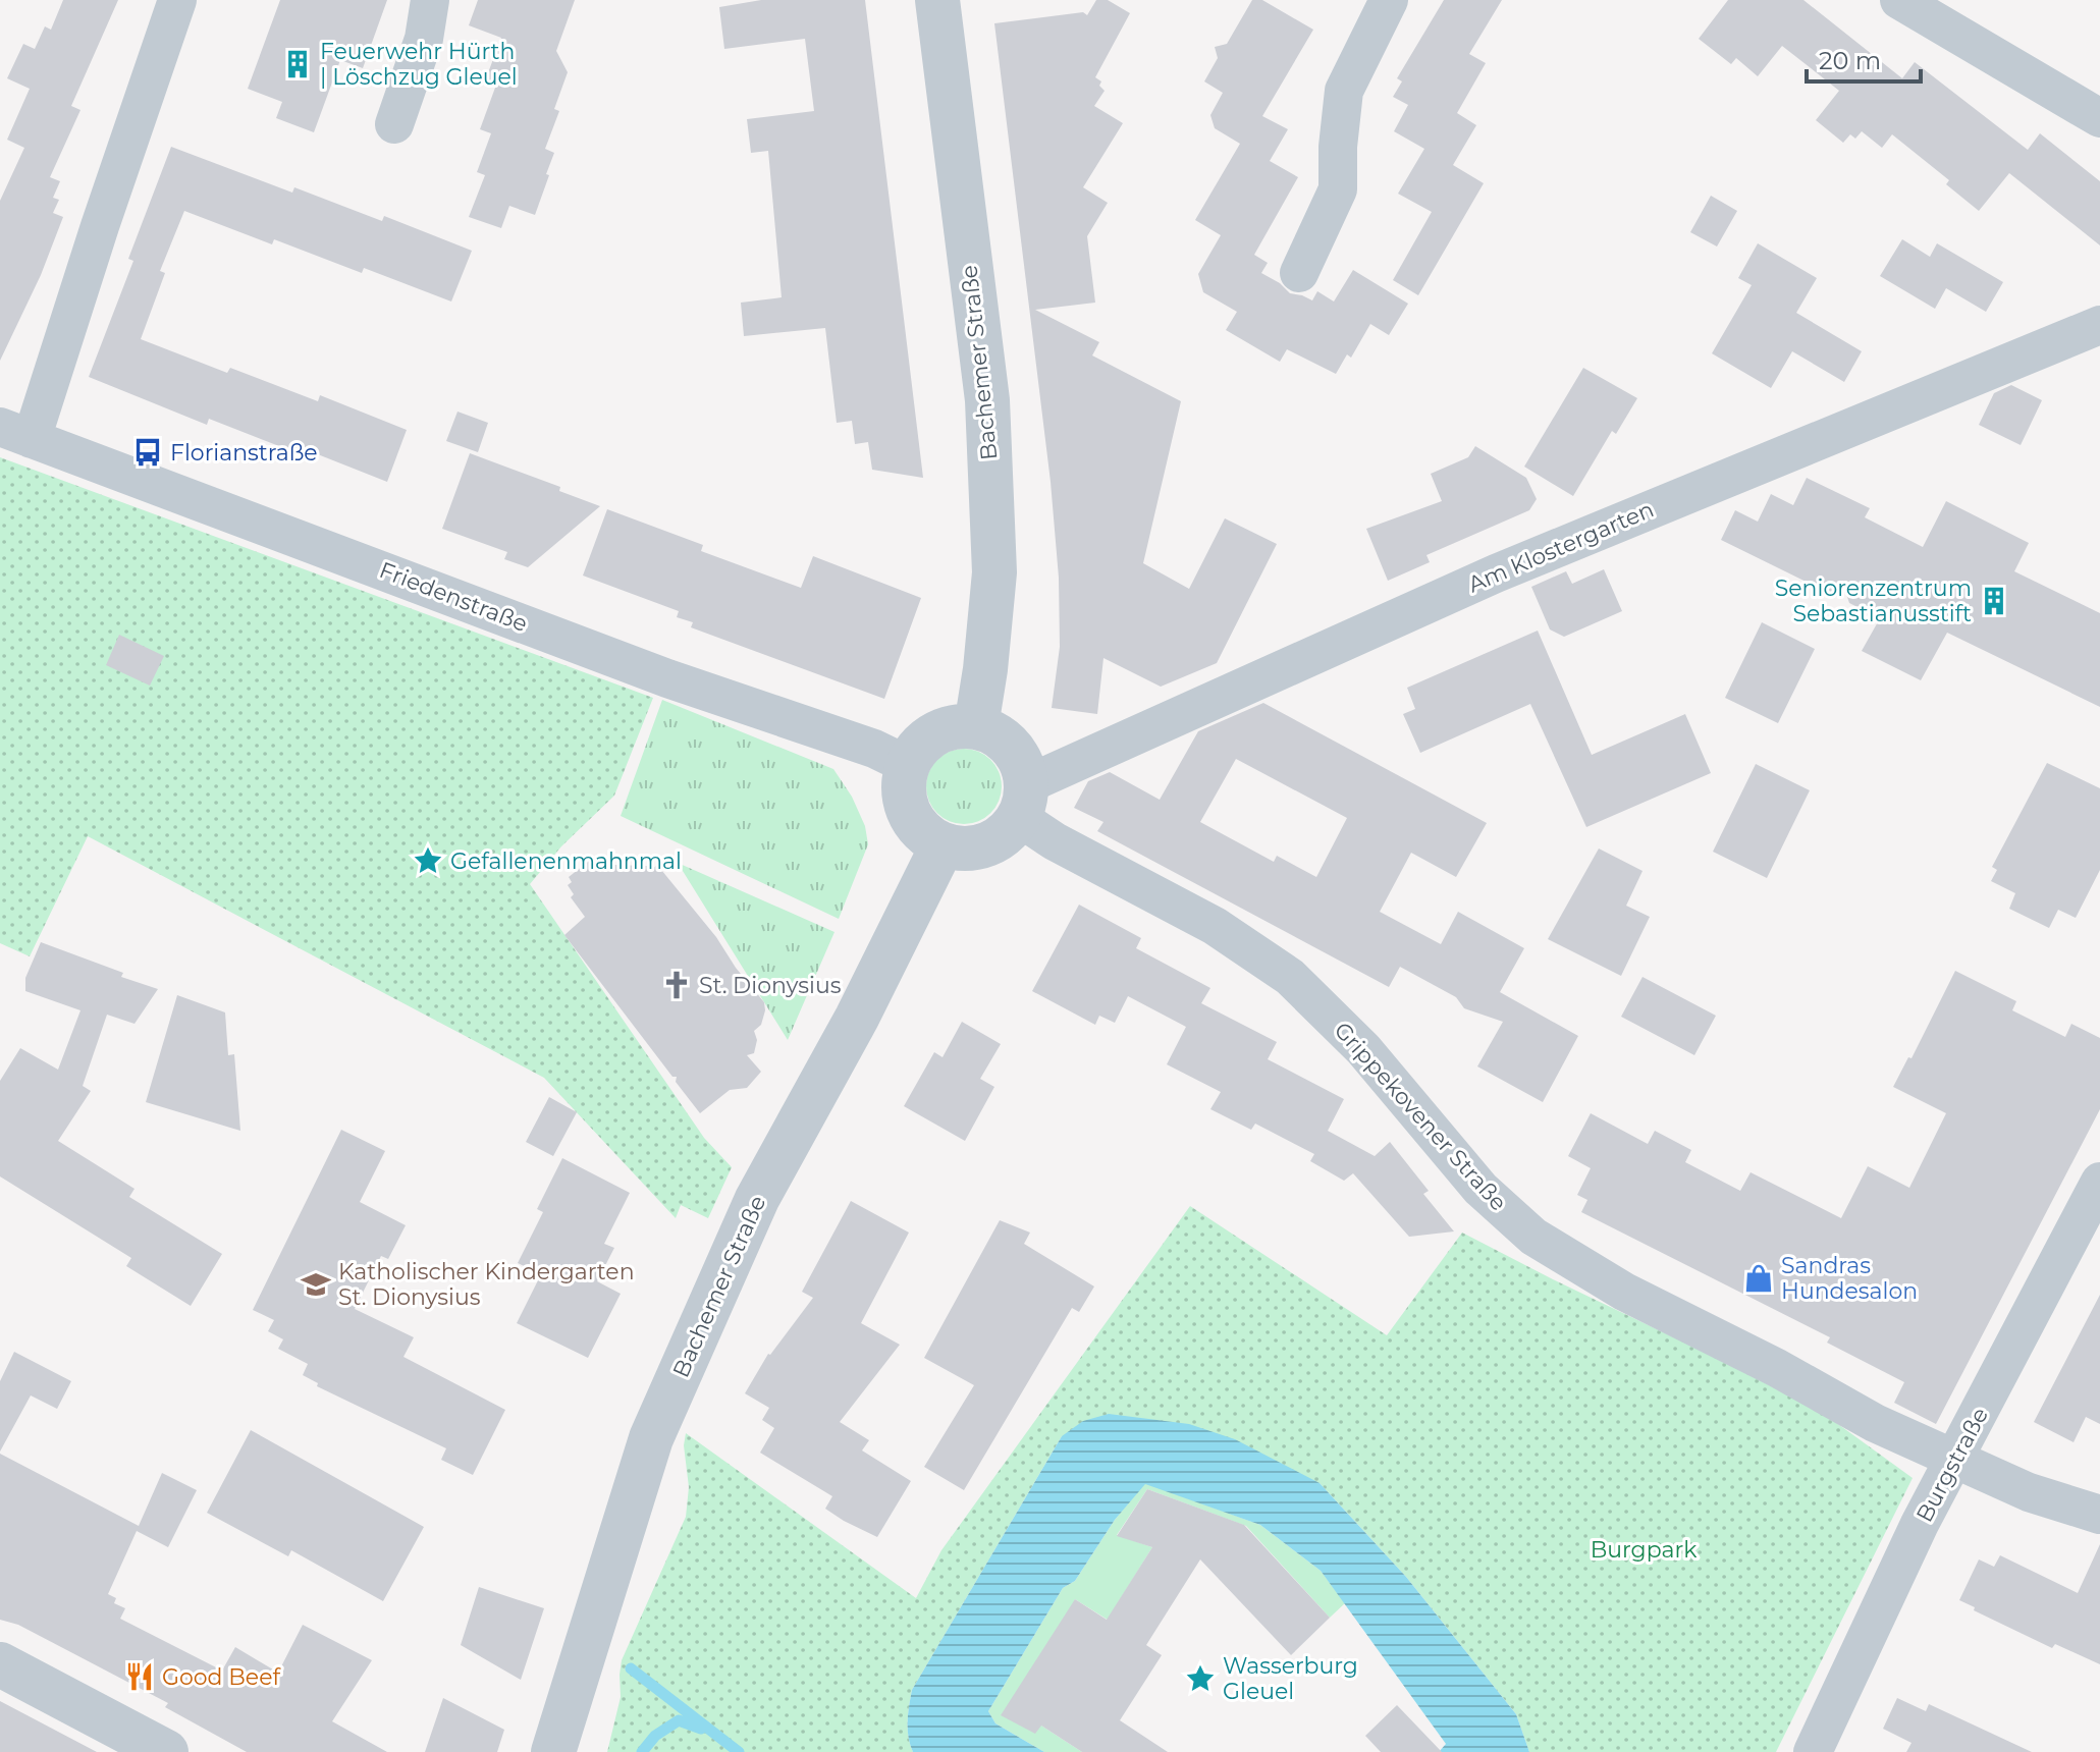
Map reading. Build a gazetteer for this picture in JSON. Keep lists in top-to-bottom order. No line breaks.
{"streets":{"street":["Bachemer Straße","Am Klostergarten","Friedenstraße","Grippekovener Straße","Burgstraße"]},"crossings":[["Bachemer Straße","Am Klostergarten"],["Bachemer Straße","Friedenstraße"],["Bachemer Straße","Grippekovener Straße"],["Am Klostergarten","Friedenstraße"],["Am Klostergarten","Grippekovener Straße"],["Friedenstraße","Grippekovener Straße"],["Grippekovener Straße","Burgstraße"]],"parks":["Burgpark"],"places":{"building":["Feuerwehr Hürth | Löschzug Gleuel","Seniorenzentrum Sebastianusstift"],"bus stop":["Florianstraße"],"place":["Gefallenenmahnmal","Wasserburg Gleuel"],"church":["St. Dionysius"],"shop":["Sandras Hundesalon"],"school or university":["Katholischer Kindergarten St. Dionysius"],"restaurant":["Good Beef"]},"scale_bar":"20 m"}
